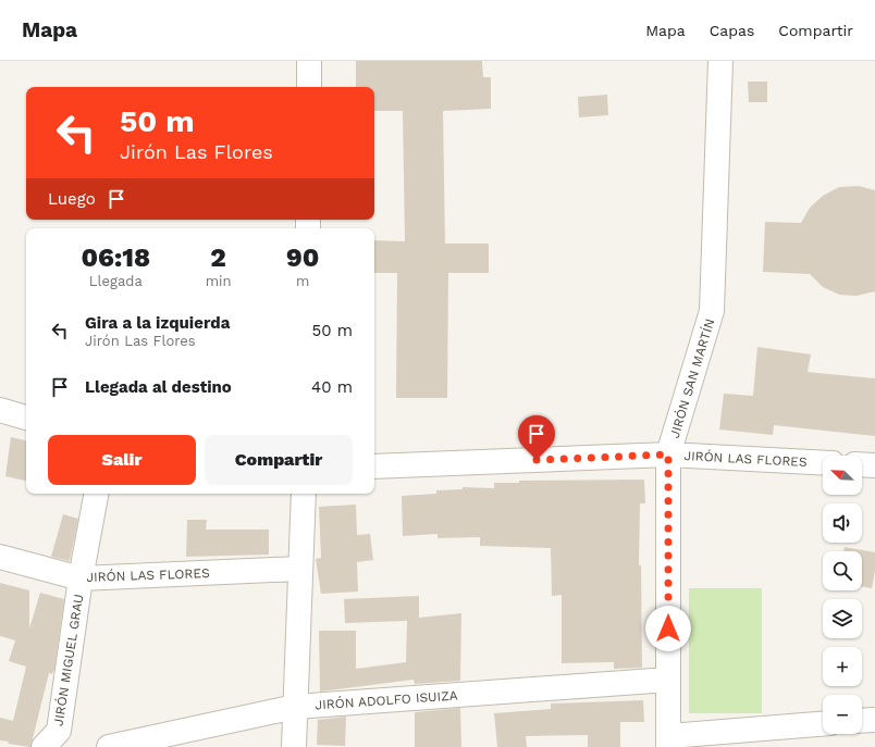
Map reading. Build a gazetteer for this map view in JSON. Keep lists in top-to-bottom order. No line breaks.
{"streets":{"street":["JIRÓN SAN MARTÍN","JIRÓN LAS FLORES","JIRÓN MIGUEL GRAU","JIRÓN ADOLFO ISUIZA"]},"crossings":[["JIRÓN SAN MARTÍN","JIRÓN LAS FLORES"],["JIRÓN SAN MARTÍN","JIRÓN ADOLFO ISUIZA"],["JIRÓN LAS FLORES","JIRÓN MIGUEL GRAU"]],"north":"top left","page":{"header":"Mapa","nav":["Mapa","Capas","Compartir"],"turn":["50 m","Jirón Las Flores"],"then":"Luego","eta":["06:18","Llegada","2","min","90","m"],"list":[{"name":"Gira a la izquierda","note":"Jirón Las Flores","value":"50 m"},{"name":"Llegada al destino","value":"40 m"}],"buttons":["Salir","Compartir"],"map_buttons":["+","−"]}}
